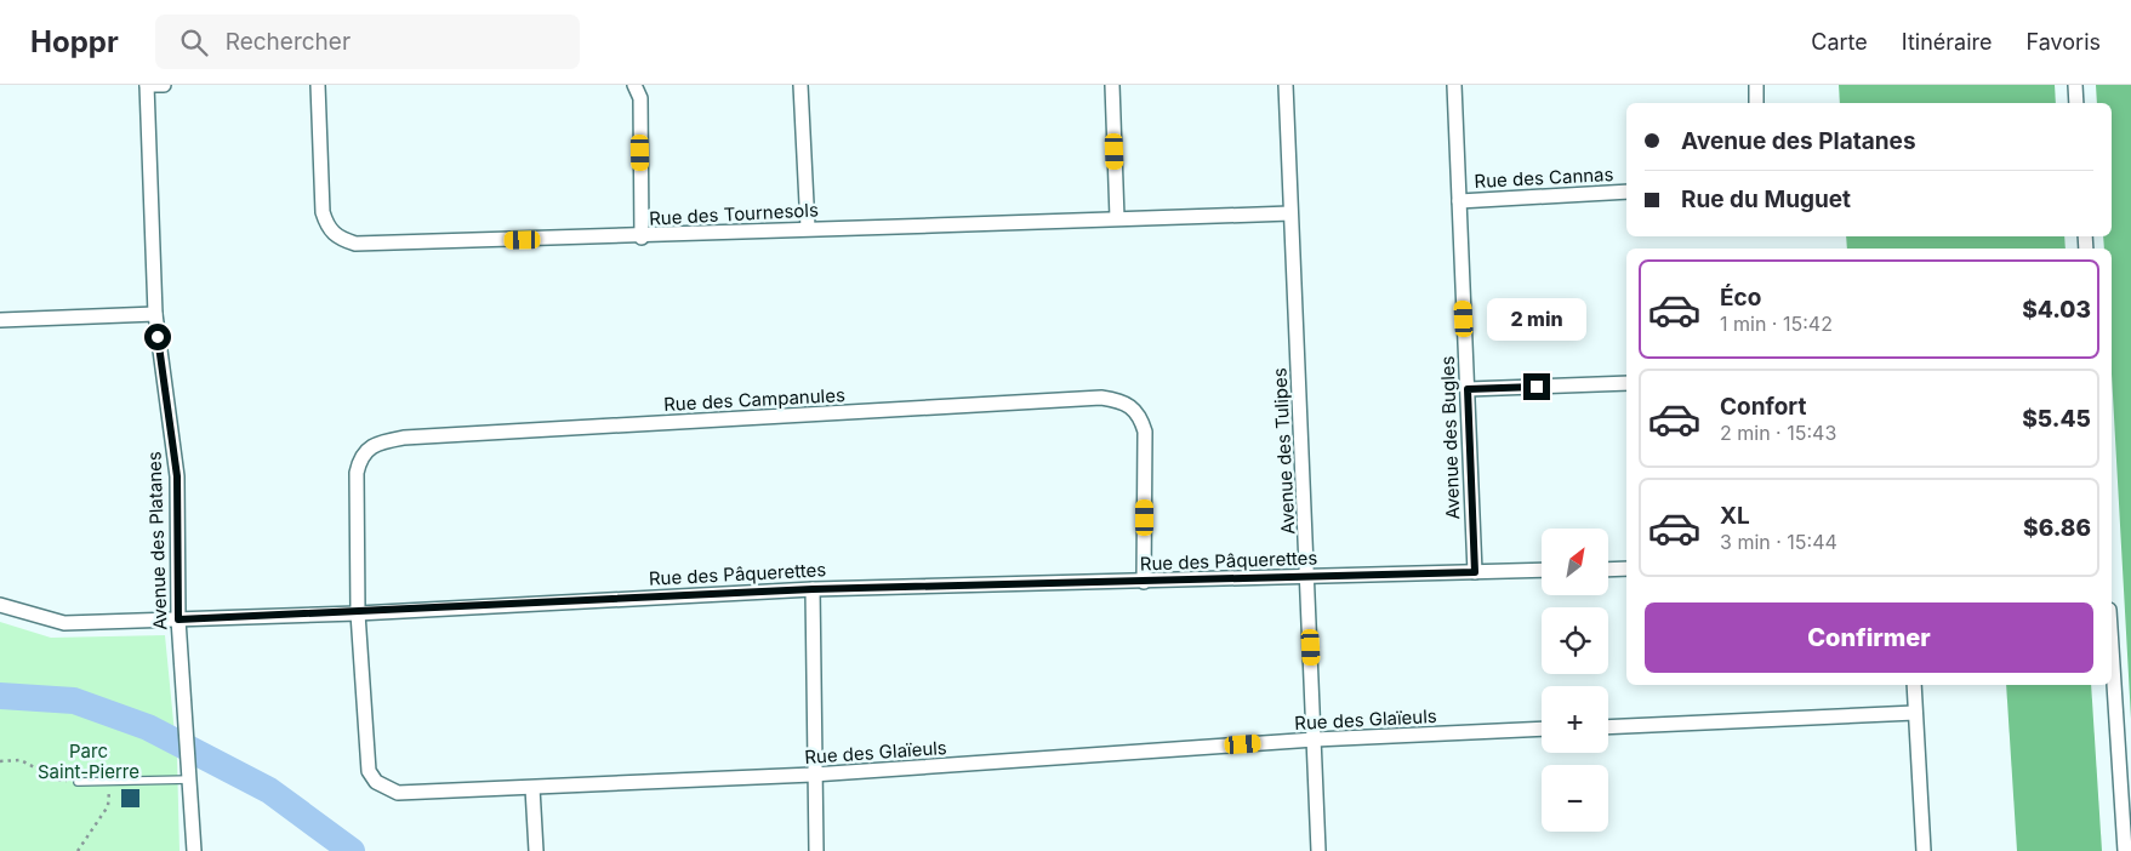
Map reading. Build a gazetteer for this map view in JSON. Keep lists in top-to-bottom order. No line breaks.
{"streets":{"street":["Rue des Cannas","Rue des Tournesols","Rue des Campanules","Avenue des Bugles","Avenue des Tulipes","Avenue des Platanes","Rue des Pâquerettes","Rue des Glaïeuls"]},"crossings":[["Rue des Cannas","Avenue des Bugles"],["Rue des Tournesols","Avenue des Tulipes"],["Rue des Campanules","Rue des Pâquerettes"],["Rue des Campanules","Rue des Glaïeuls"],["Avenue des Bugles","Rue des Pâquerettes"],["Avenue des Tulipes","Rue des Pâquerettes"],["Avenue des Tulipes","Rue des Glaïeuls"],["Avenue des Platanes","Rue des Pâquerettes"],["Rue des Pâquerettes","Rue des Glaïeuls"]],"parks":["Parc Saint-Pierre"],"north":"top right","page":{"header":"Hoppr","search":"Rechercher","nav":["Carte","Itinéraire","Favoris"],"banner":["Avenue des Platanes","Rue du Muguet"],"list":[{"name":"Éco","note":"1 min · 15:42","value":"$4.03"},{"name":"Confort","note":"2 min · 15:43","value":"$5.45"},{"name":"XL","note":"3 min · 15:44","value":"$6.86"}],"bubble":"2 min","map_buttons":["+","−"],"buttons":"Confirmer"}}
